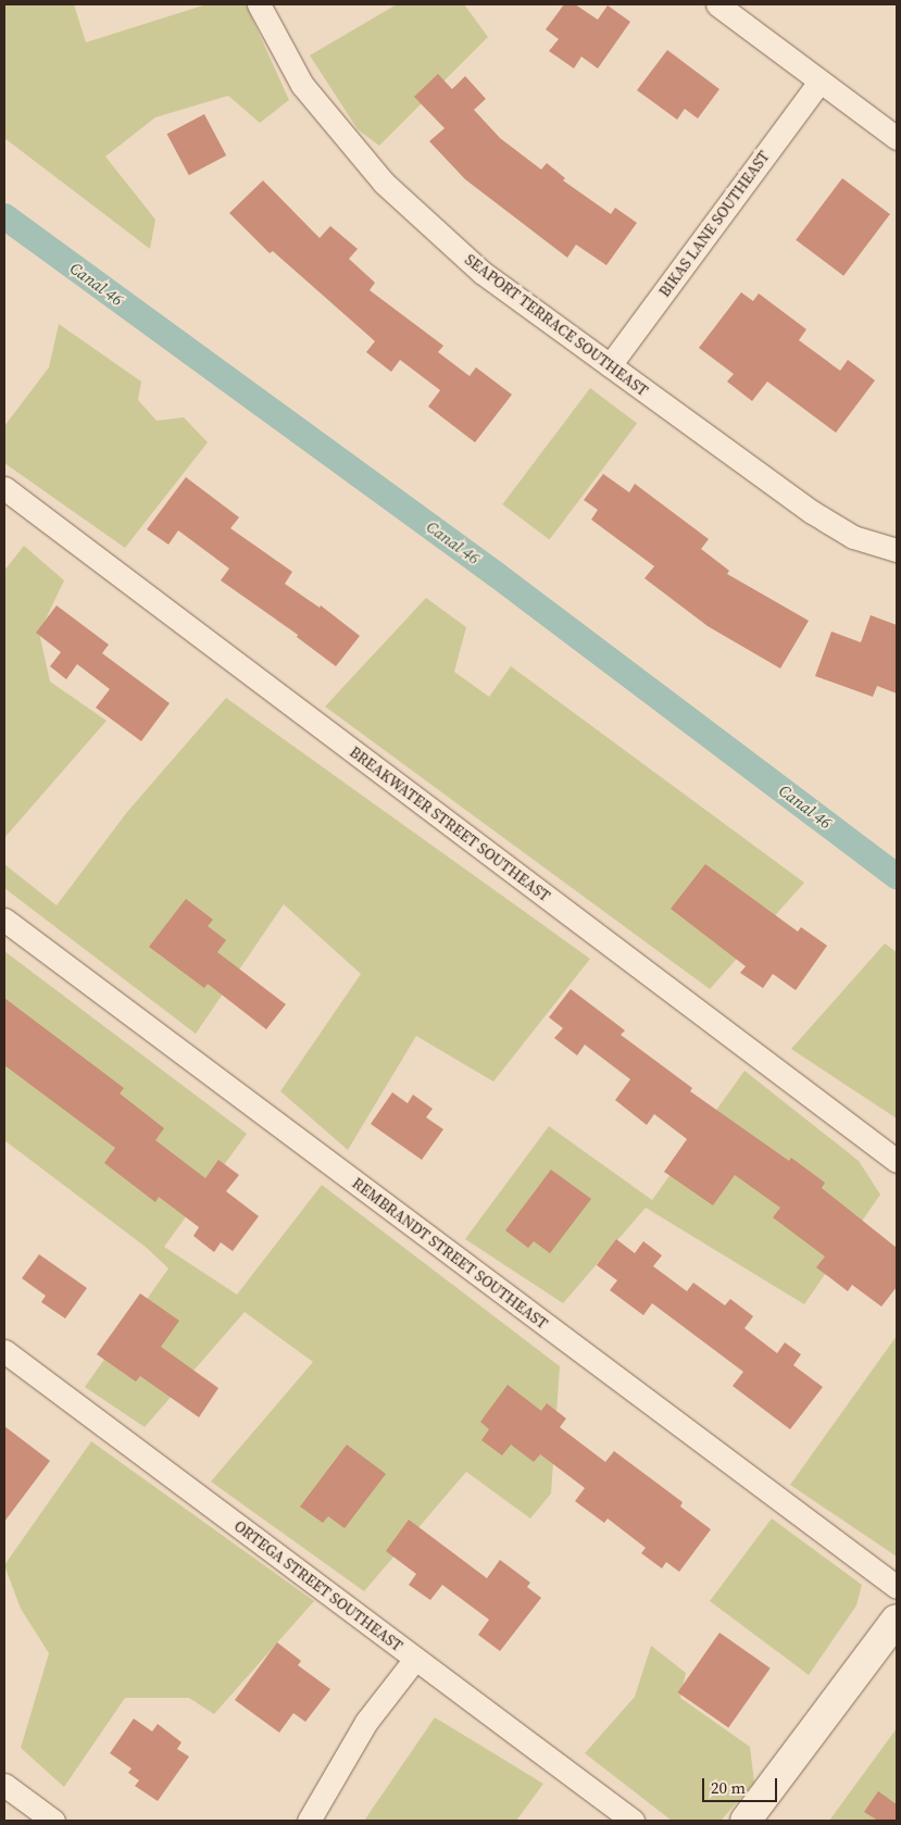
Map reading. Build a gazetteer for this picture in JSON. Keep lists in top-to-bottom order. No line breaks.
{"streets":{"street":["BIKAS LANE SOUTHEAST","SEAPORT TERRACE SOUTHEAST","BREAKWATER STREET SOUTHEAST","REMBRANDT STREET SOUTHEAST","ORTEGA STREET SOUTHEAST"]},"crossings":[["BIKAS LANE SOUTHEAST","SEAPORT TERRACE SOUTHEAST"]],"water":["Canal 46"],"scale_bar":"20 m"}
